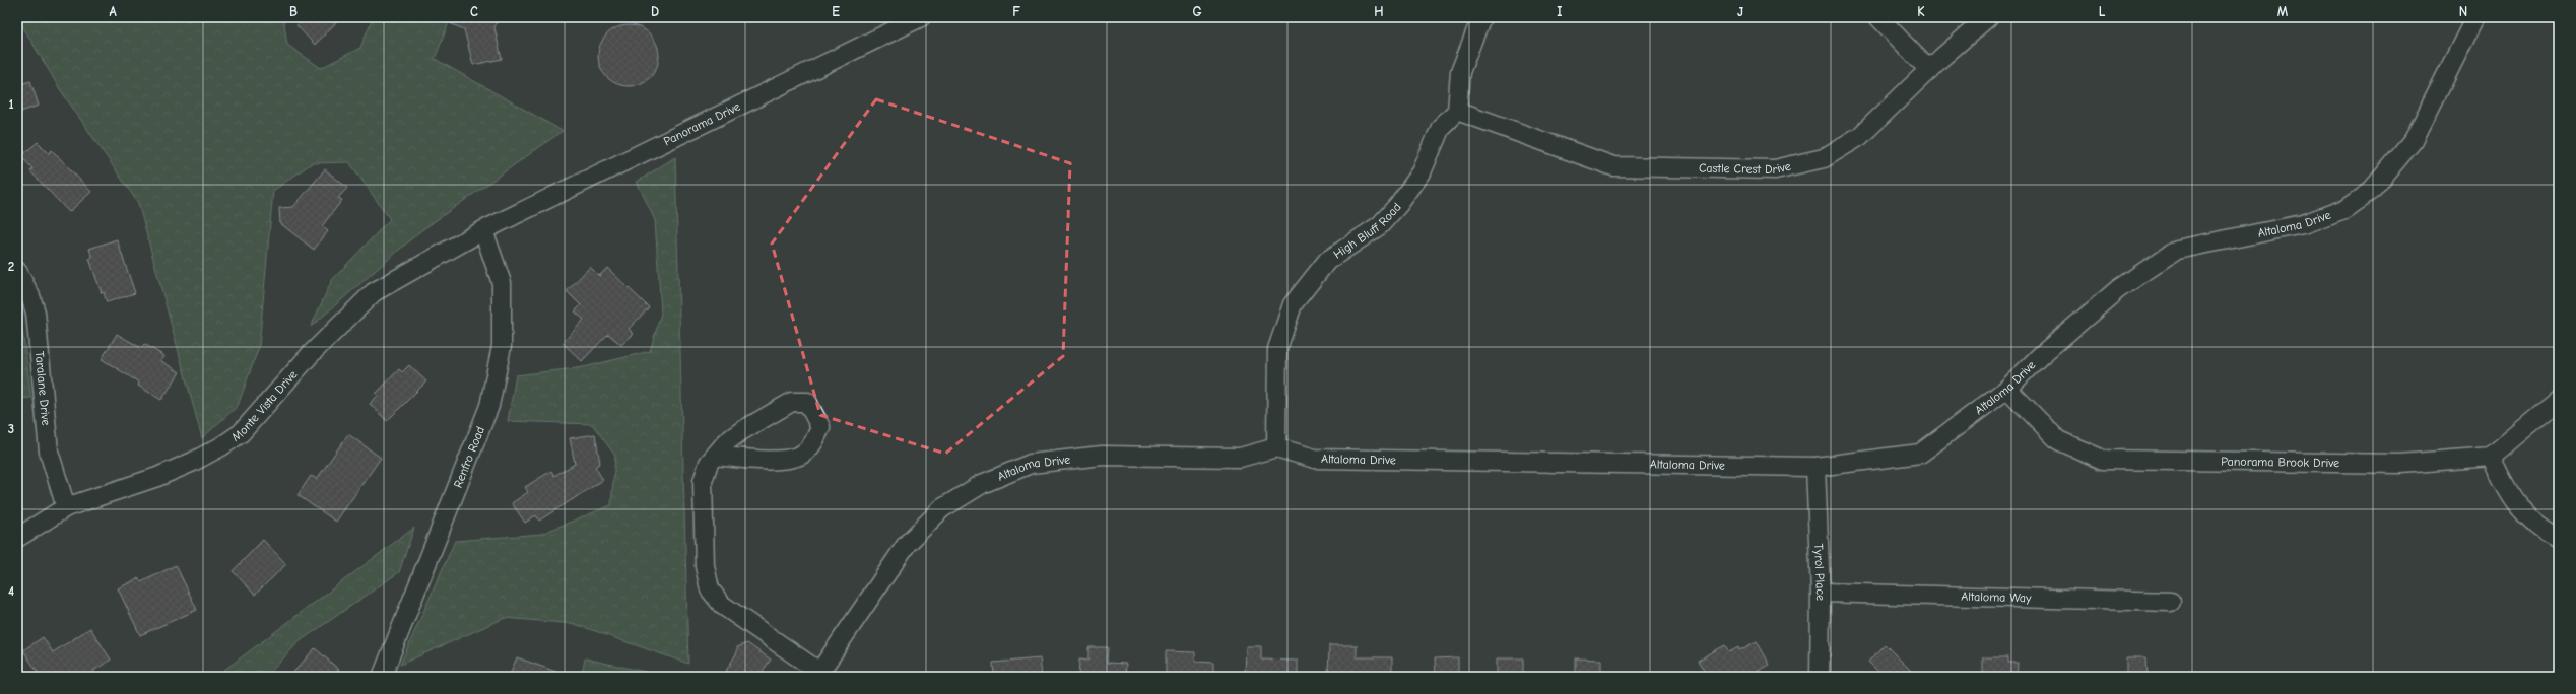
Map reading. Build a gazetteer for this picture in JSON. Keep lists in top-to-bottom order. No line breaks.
{"streets":{"street":["Panorama Drive","Castle Crest Drive","Altaloma Drive","High Bluff Road","Taralane Drive","Monte Vista Drive","Renfro Road","Panorama Brook Drive","Tyrol Place","Altaloma Way"]},"crossings":[["Panorama Drive","Monte Vista Drive"],["Panorama Drive","Renfro Road"],["Castle Crest Drive","High Bluff Road"],["Altaloma Drive","High Bluff Road"],["Altaloma Drive","Panorama Brook Drive"],["Altaloma Drive","Tyrol Place"],["Taralane Drive","Monte Vista Drive"],["Monte Vista Drive","Renfro Road"],["Tyrol Place","Altaloma Way"]],"grid":{"columns":["A","B","C","D","E","F","G","H","I","J","K","L","M","N"],"rows":["1","2","3","4"]}}
